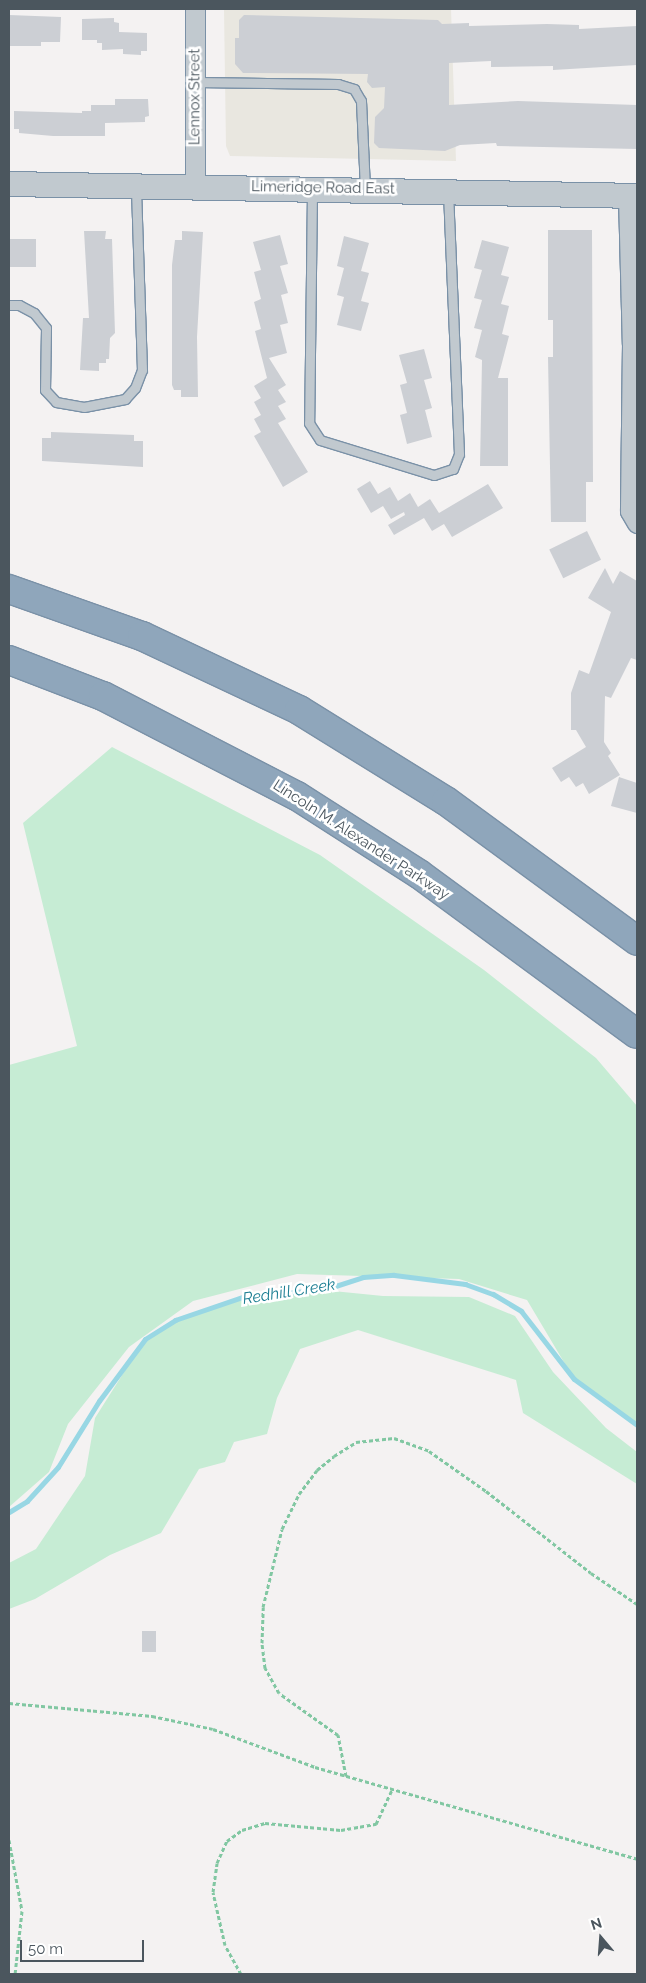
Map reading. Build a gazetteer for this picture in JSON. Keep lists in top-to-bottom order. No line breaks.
{"streets":{"highway":["Lincoln M. Alexander Parkway"],"street":["Lennox Street","Limeridge Road East"]},"crossings":[["Lennox Street","Limeridge Road East"]],"water":["Redhill Creek"],"scale_bar":"50 m","north":"top"}
